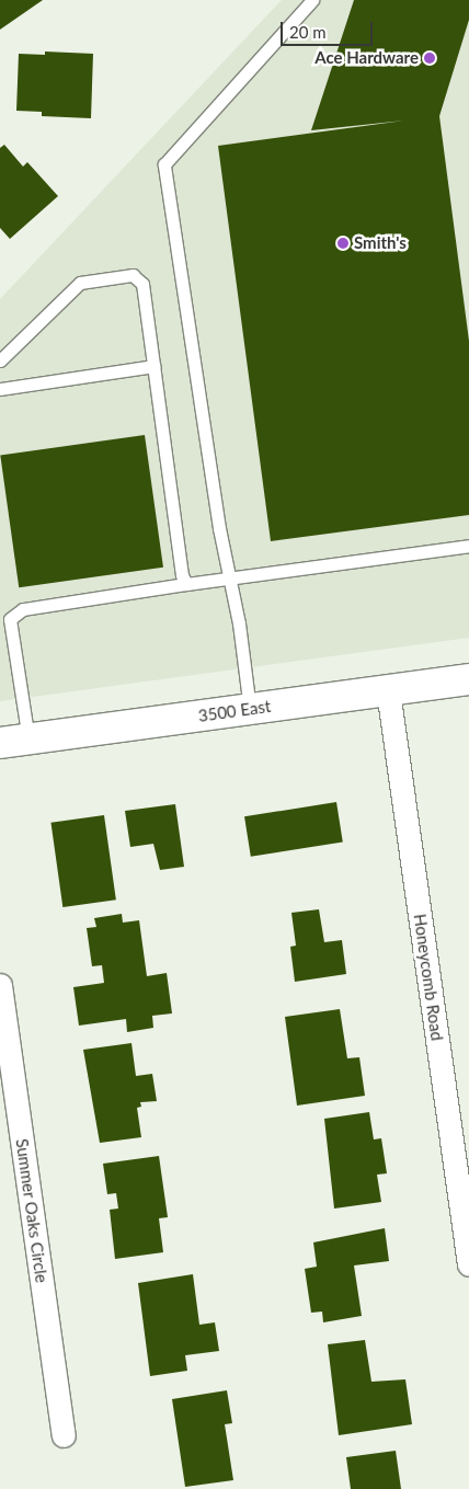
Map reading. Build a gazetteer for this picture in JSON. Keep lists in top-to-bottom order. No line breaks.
{"streets":{"main road":["3500 East"],"street":["Honeycomb Road","Summer Oaks Circle"]},"crossings":[["3500 East","Honeycomb Road"]],"places":["Ace Hardware","Smith's"],"scale_bar":"20 m"}
